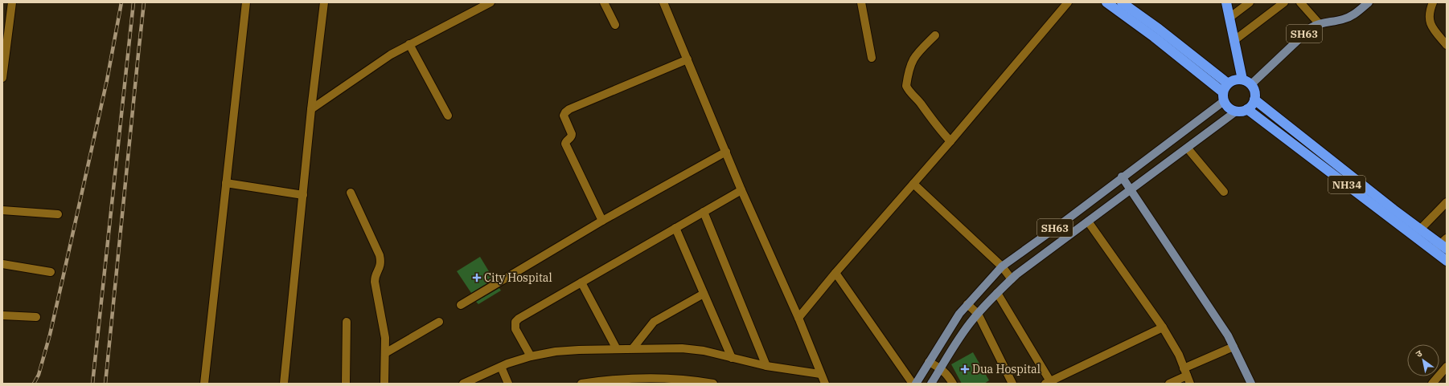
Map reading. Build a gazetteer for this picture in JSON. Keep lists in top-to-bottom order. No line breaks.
{"streets":{"highway":["NH34"],"main road":["SH63"]},"crossings":[["SH63","NH34"]],"places":{"health":["City Hospital","Dua Hospital"]},"north":"top left"}
